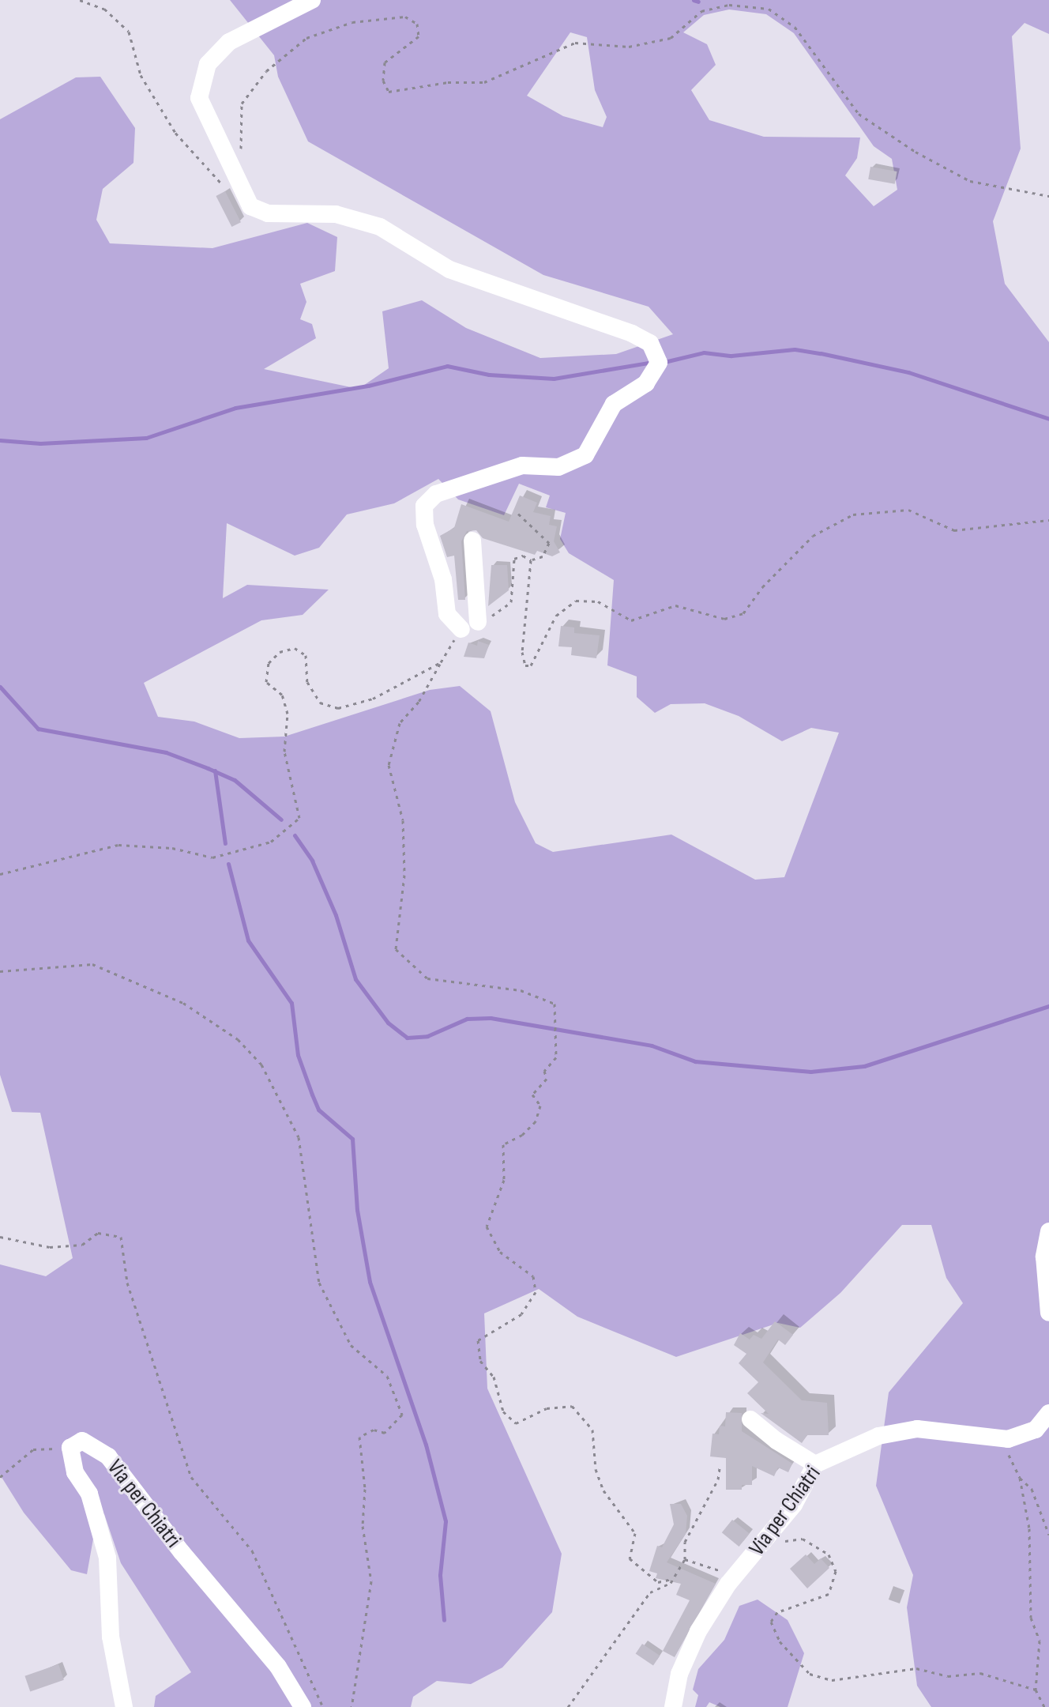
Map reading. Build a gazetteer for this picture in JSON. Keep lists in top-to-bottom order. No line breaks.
{"streets":{"street":["Via per Chiatri"]}}
